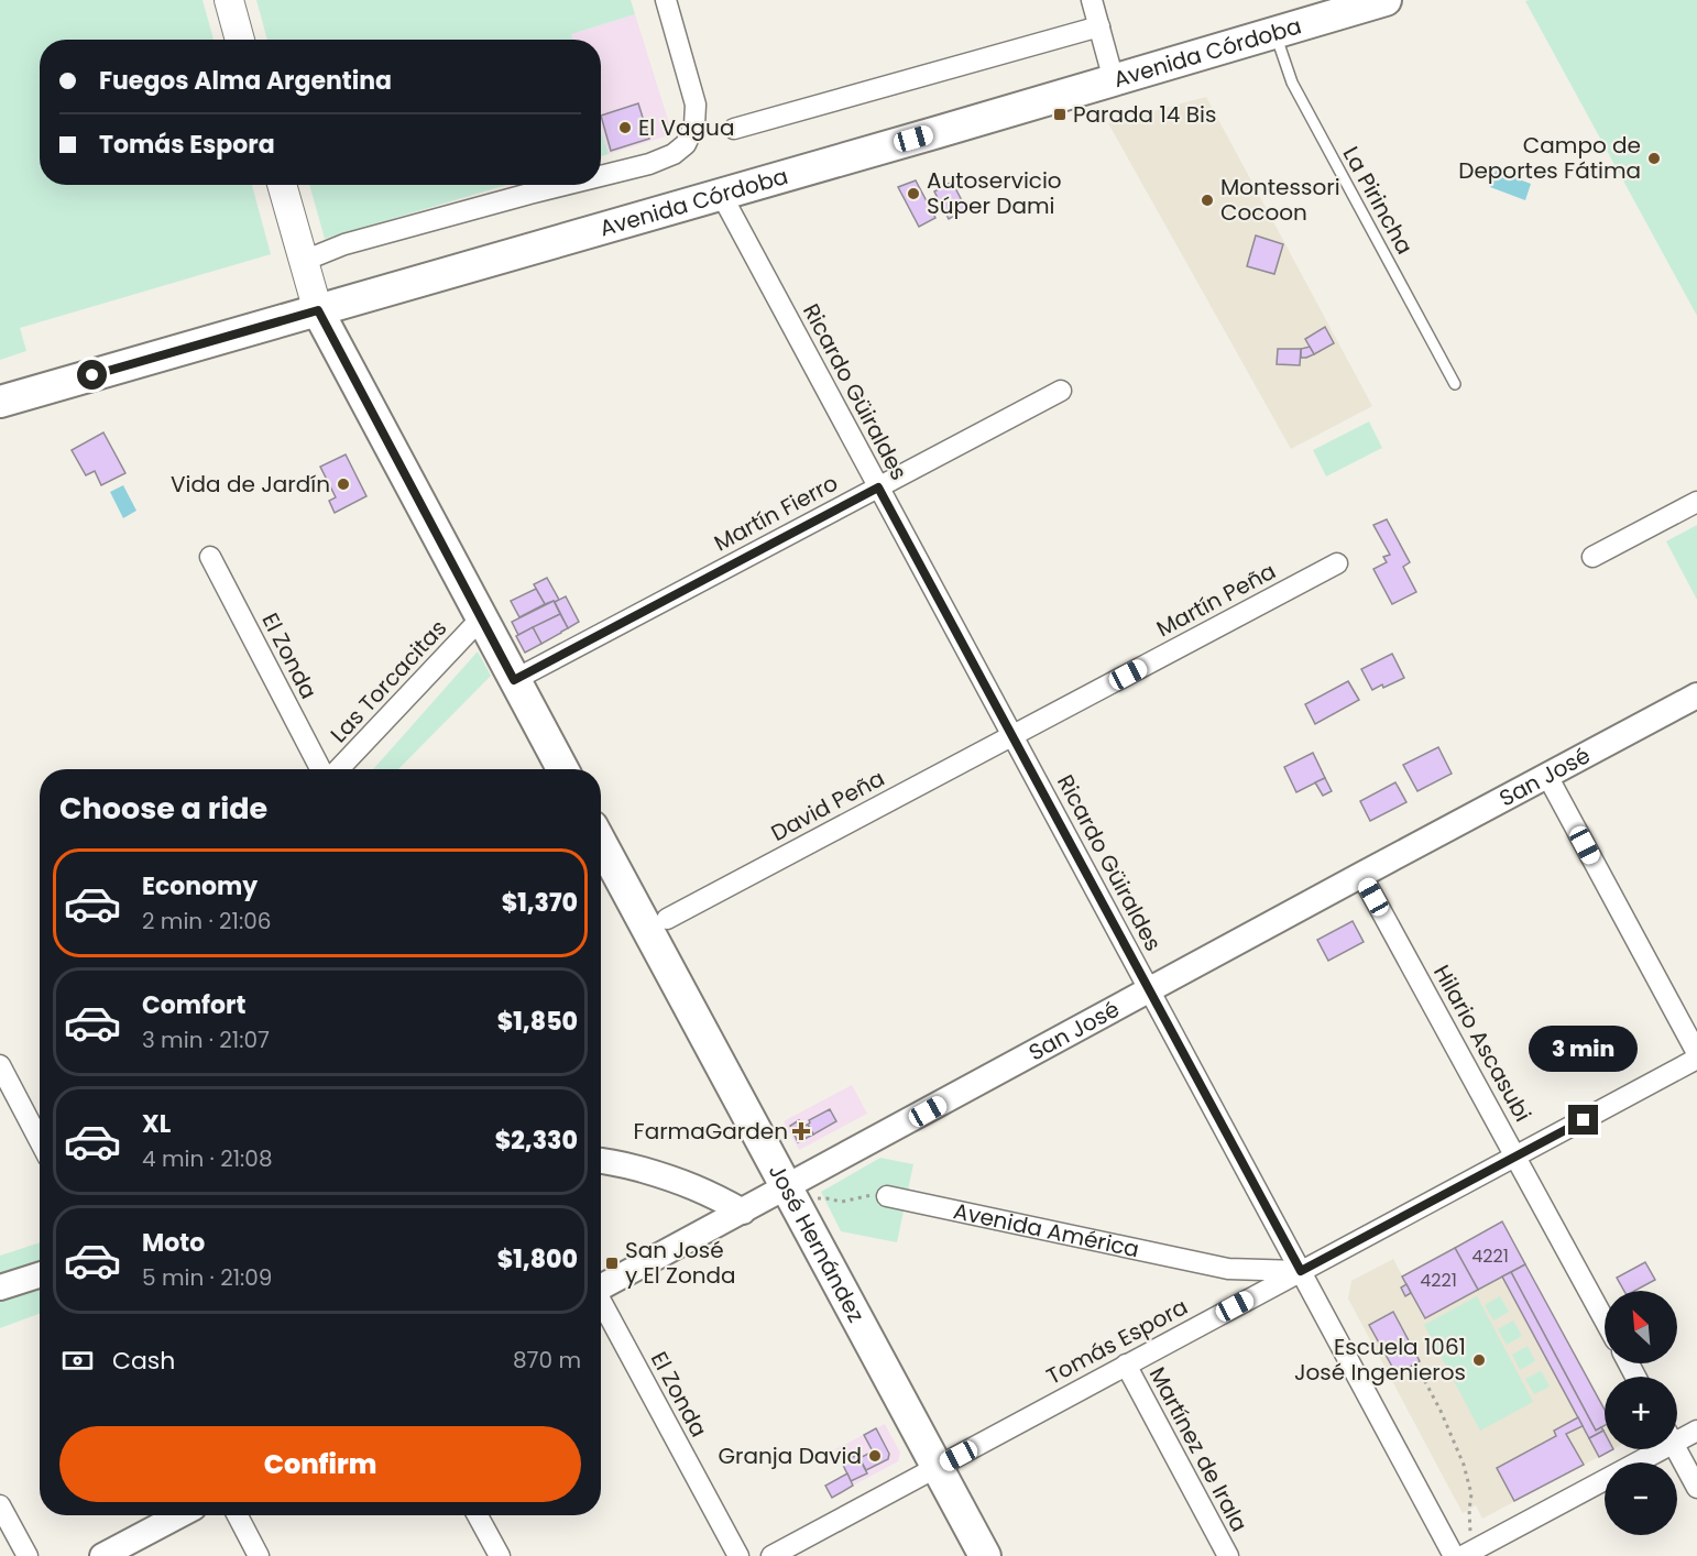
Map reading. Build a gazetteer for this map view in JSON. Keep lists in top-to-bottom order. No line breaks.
{"streets":{"main road":["Avenida Córdoba","José Hernández"],"street":["Ricardo Güiraldes","Martín Fierro","Martín Peña","El Zonda","Las Torcacitas","San José","David Peña","Hilario Ascasubi","Avenida América","Tomás Espora","Martínez de Irala"],"lane":["La Pirincha"]},"crossings":[["Avenida Córdoba","La Pirincha"],["Avenida Córdoba","Ricardo Güiraldes"],["Ricardo Güiraldes","Martín Fierro"],["Ricardo Güiraldes","Martín Peña"],["Ricardo Güiraldes","San José"],["Ricardo Güiraldes","David Peña"],["Ricardo Güiraldes","Avenida América"],["Ricardo Güiraldes","Tomás Espora"],["Martín Peña","David Peña"],["San José","Hilario Ascasubi"],["San José","José Hernández"],["Hilario Ascasubi","Tomás Espora"],["Avenida América","Tomás Espora"],["José Hernández","Tomás Espora"],["Tomás Espora","Martínez de Irala"]],"places":{"transit":["Parada 14 Bis","San José y El Zonda"],"other":["El Vagua","Campo de Deportes Fátima","Autoservicio Súper Dami","Montessori Cocoon","Vida de Jardín","Escuela 1061 José Ingenieros","Granja David"],"health":["FarmaGarden"]},"house_numbers":["4221","4221"],"north":"top left","page":{"banner":["Fuegos Alma Argentina","Tomás Espora"],"heading":"Choose a ride","list":[{"name":"Economy","note":"2 min · 21:06","value":"$1,370"},{"name":"Comfort","note":"3 min · 21:07","value":"$1,850"},{"name":"XL","note":"4 min · 21:08","value":"$2,330"},{"name":"Moto","note":"5 min · 21:09","value":"$1,800"}],"bubble":"3 min","map_buttons":["+","−"],"pay":["Cash","870 m"],"buttons":"Confirm"}}
